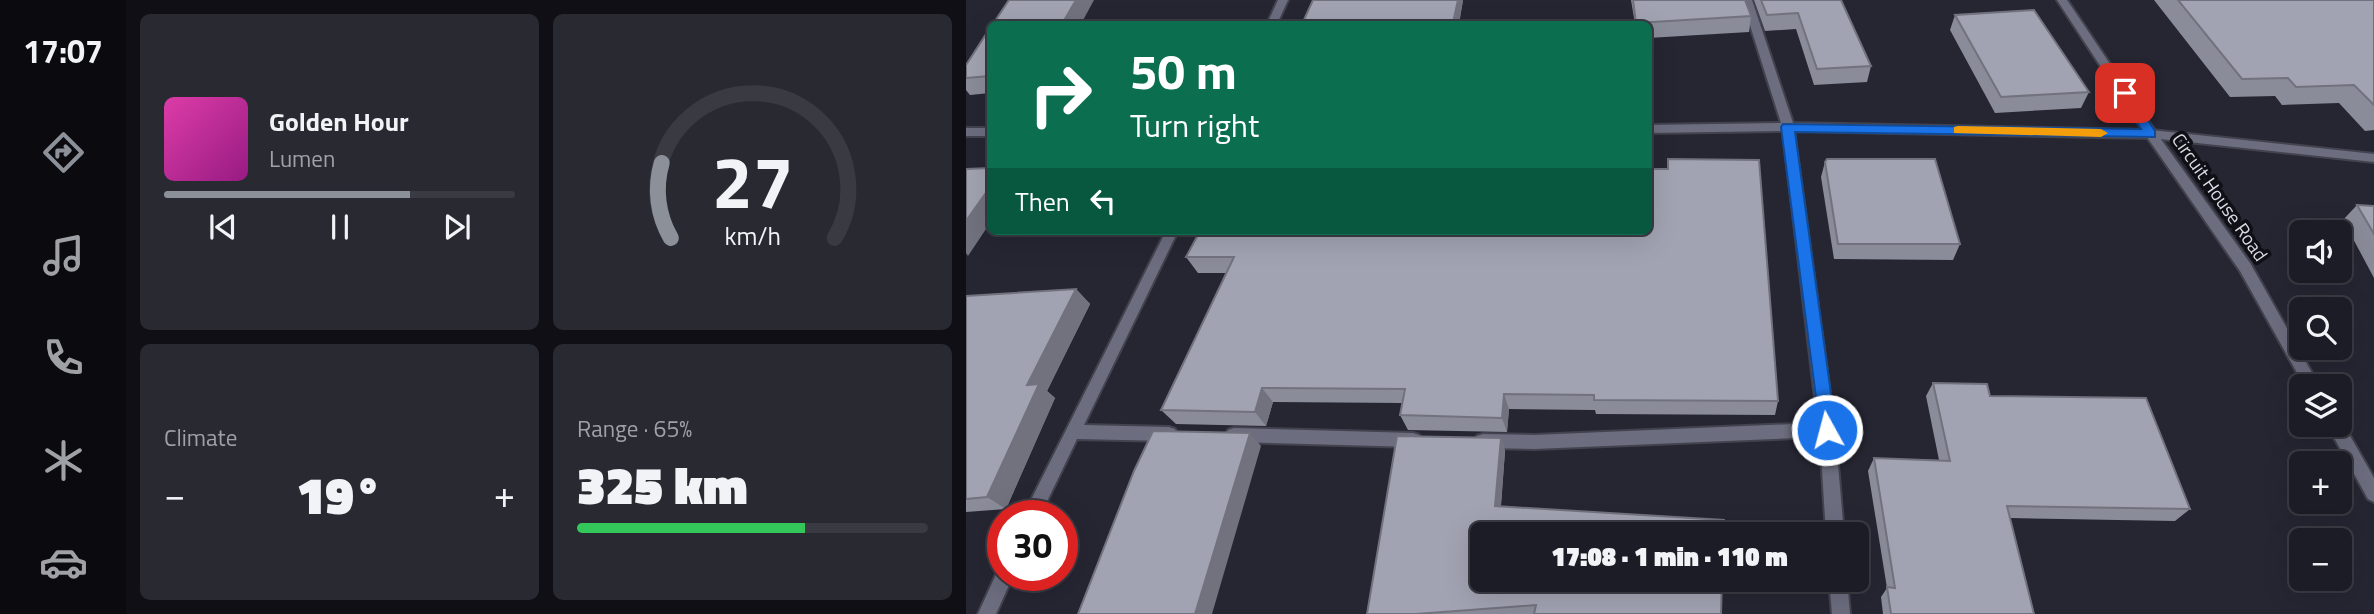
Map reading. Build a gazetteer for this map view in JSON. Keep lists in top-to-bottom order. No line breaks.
{"streets":{"street":["Circuit House Road"]},"page":{"tabs":"17:07","turn":["50 m","Turn right"],"song":["Golden Hour","Lumen"],"then":"Then","map_buttons":["+","−"],"tile":["Climate",["Range · 65%","325 km"]],"heat":["−","19°","+"],"limit":"30","trip":"17:08 · 1 min · 110 m","gauge":["27","km/h"]}}
